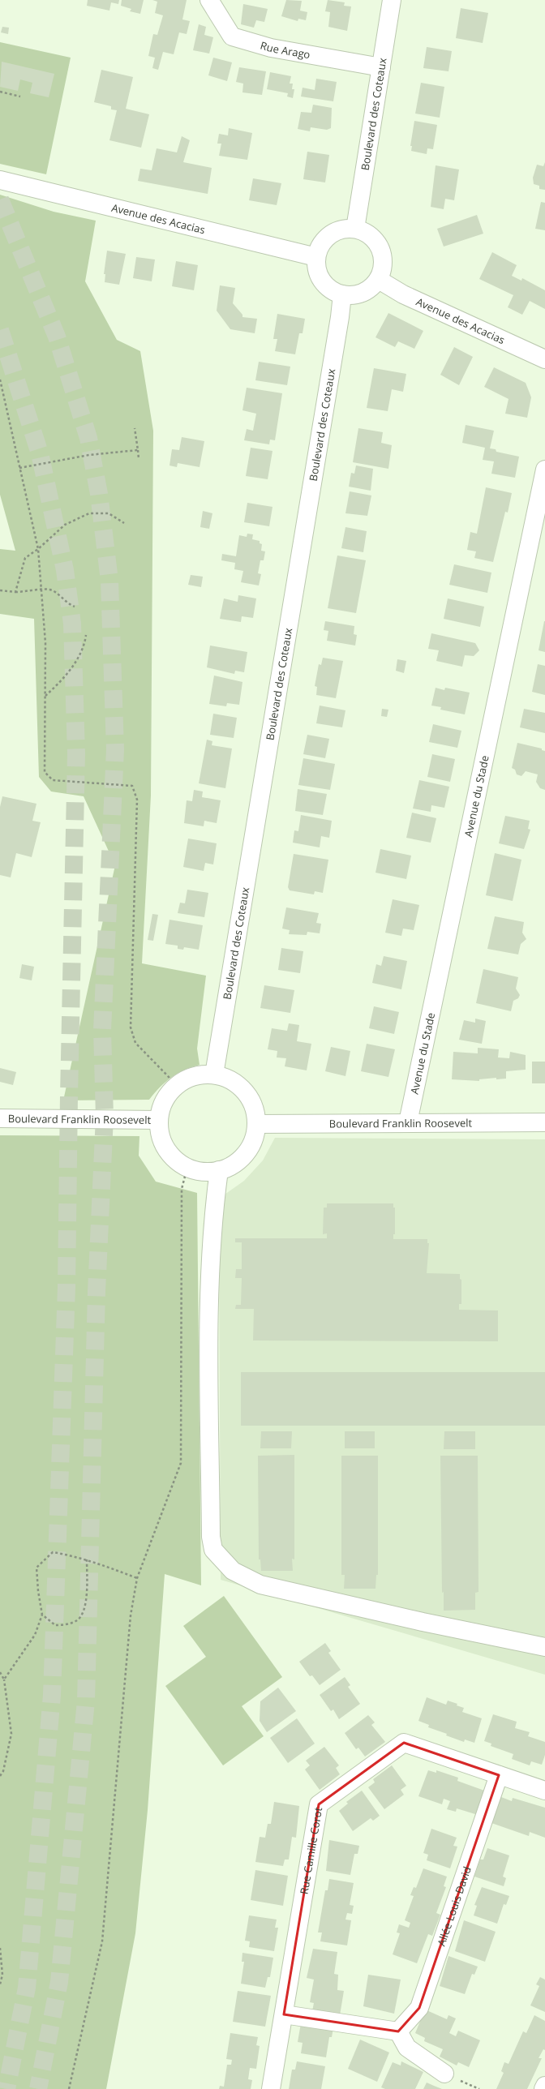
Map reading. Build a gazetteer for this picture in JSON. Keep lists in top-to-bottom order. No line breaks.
{"streets":{"street":["Rue Arago","Boulevard des Coteaux","Avenue des Acacias","Avenue du Stade","Boulevard Franklin Roosevelt","Rue Camille Corot","Allée Louis David"]},"crossings":[["Rue Arago","Boulevard des Coteaux"],["Boulevard des Coteaux","Avenue des Acacias"],["Boulevard des Coteaux","Boulevard Franklin Roosevelt"],["Avenue du Stade","Boulevard Franklin Roosevelt"],["Rue Camille Corot","Allée Louis David"]]}
